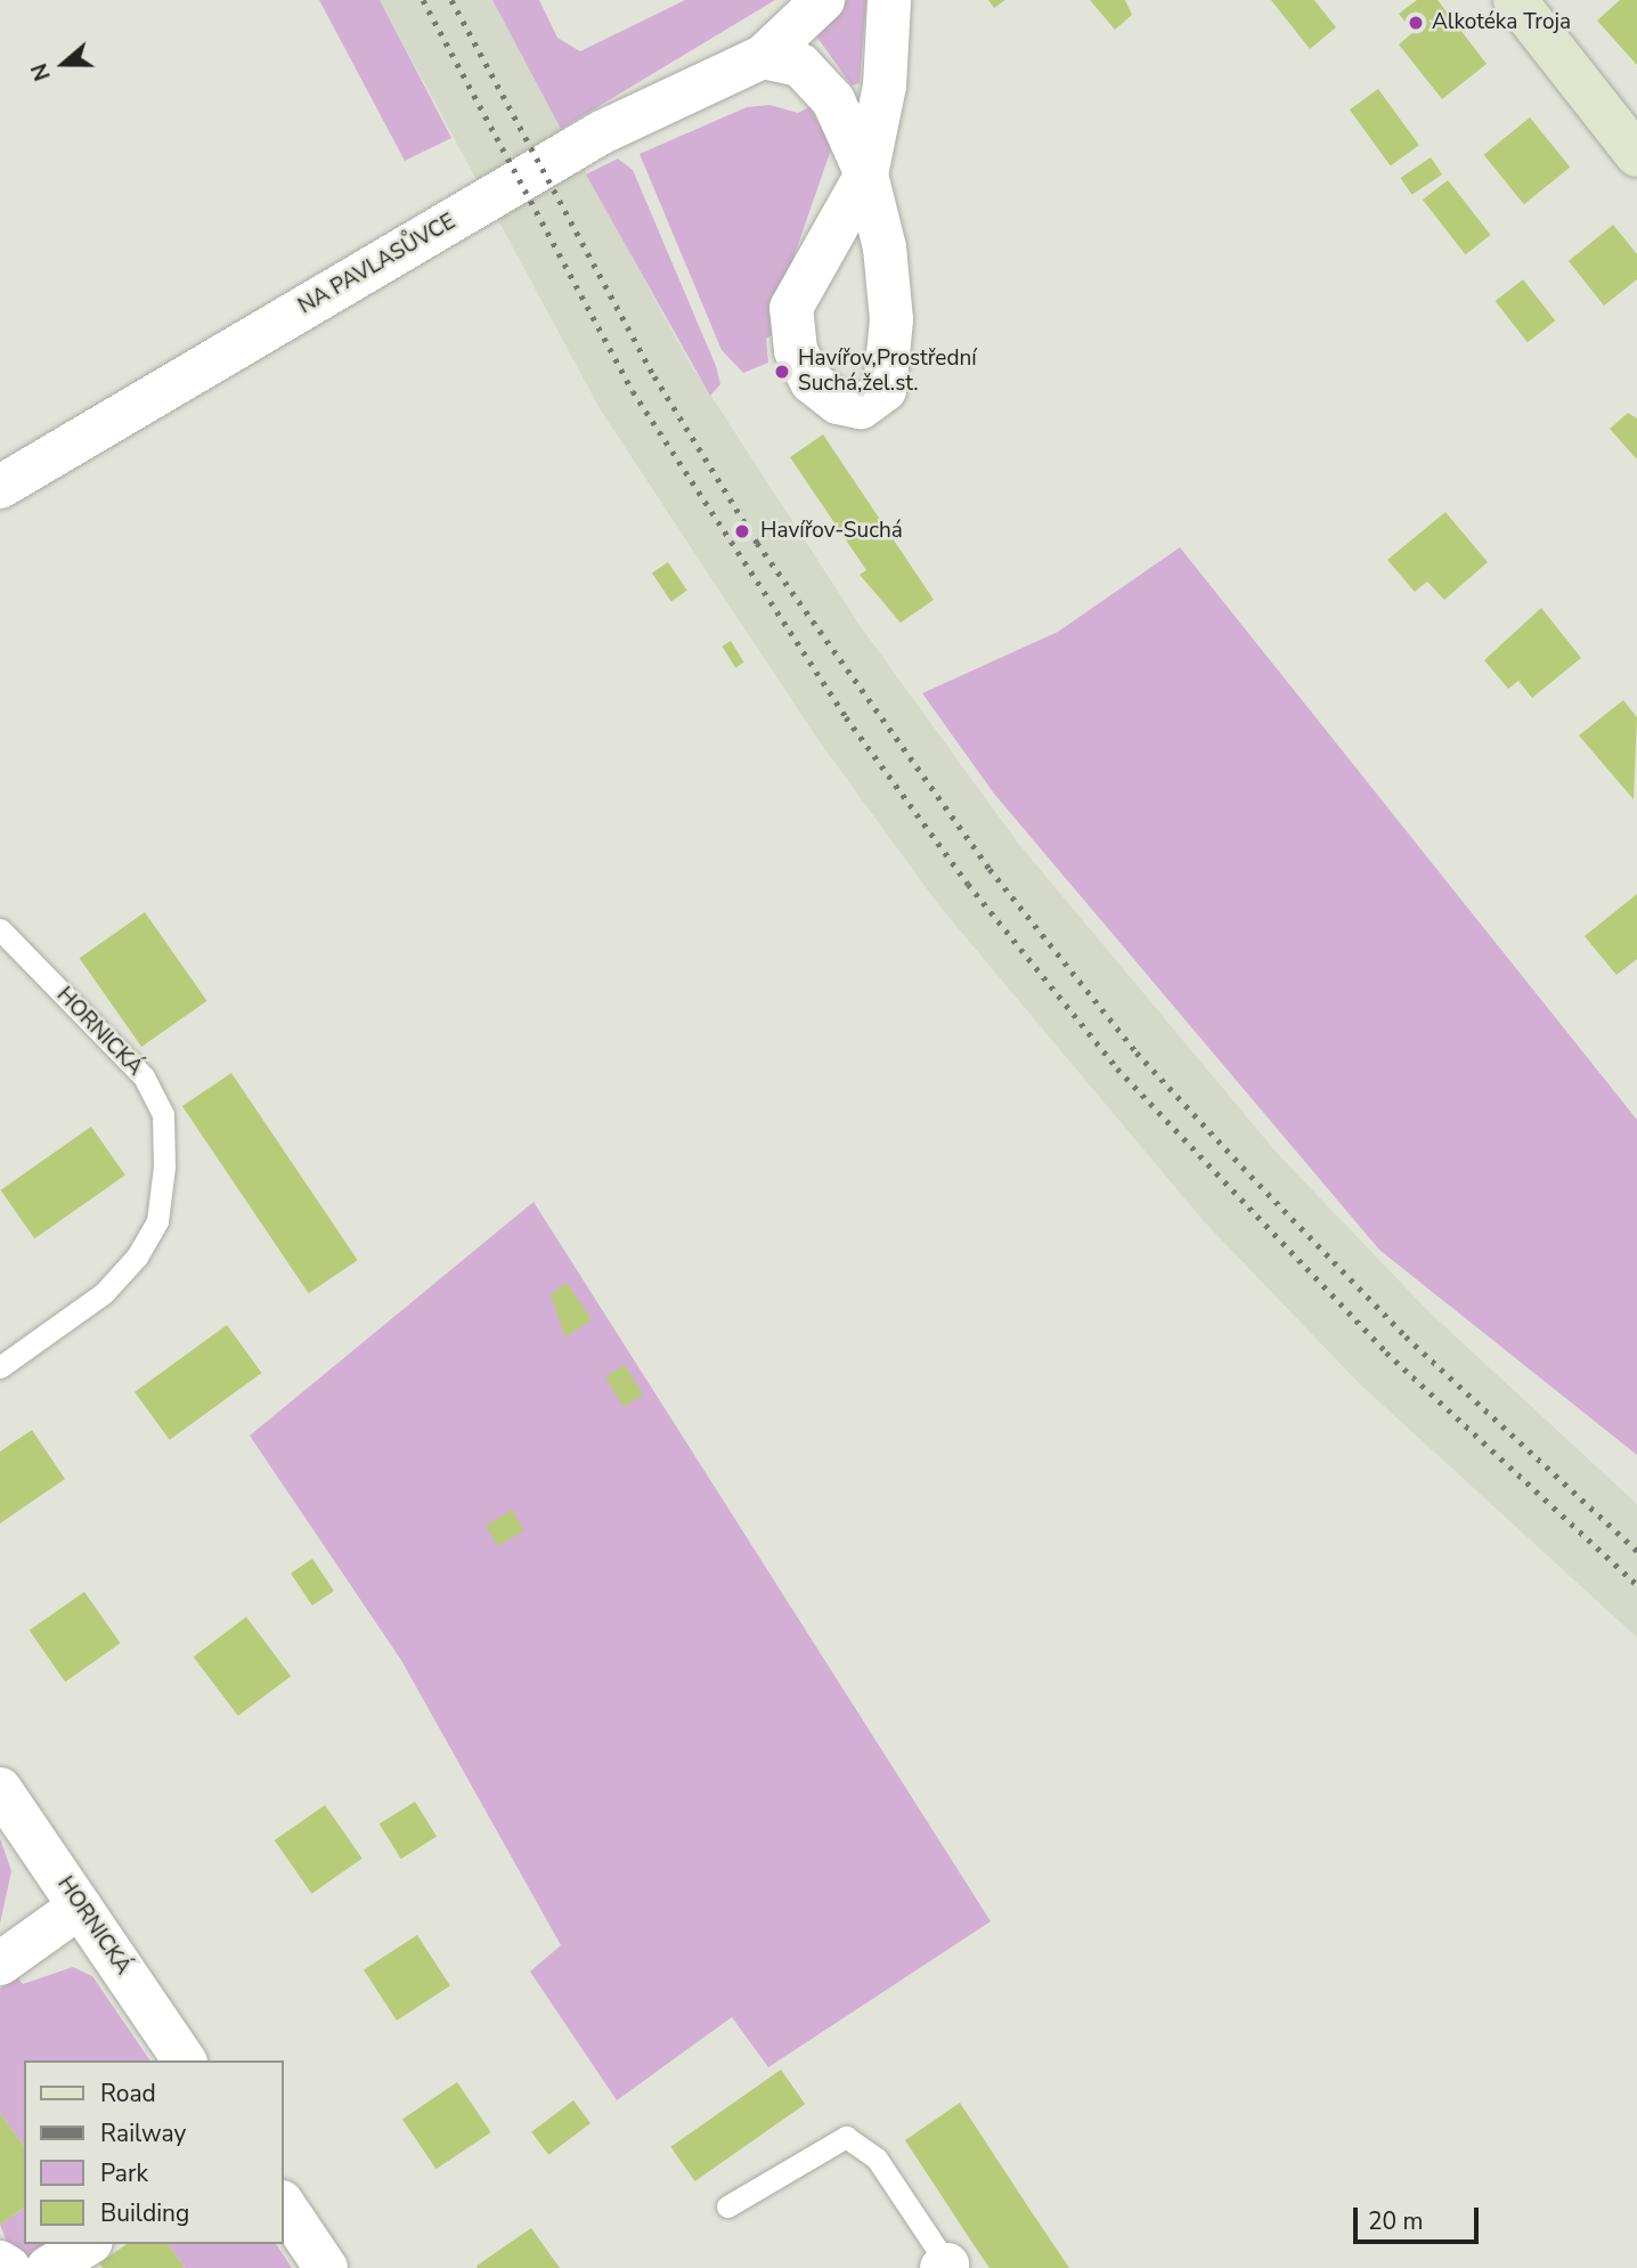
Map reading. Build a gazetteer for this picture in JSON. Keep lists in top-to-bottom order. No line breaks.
{"streets":{"street":["NA PAVLASŮVCE","HORNICKÁ"]},"places":["Alkotéka Troja","Havířov,Prostřední Suchá,žel.st.","Havířov-Suchá"],"legend":["Road","Railway","Park","Building"],"scale_bar":"20 m","north":"left"}
